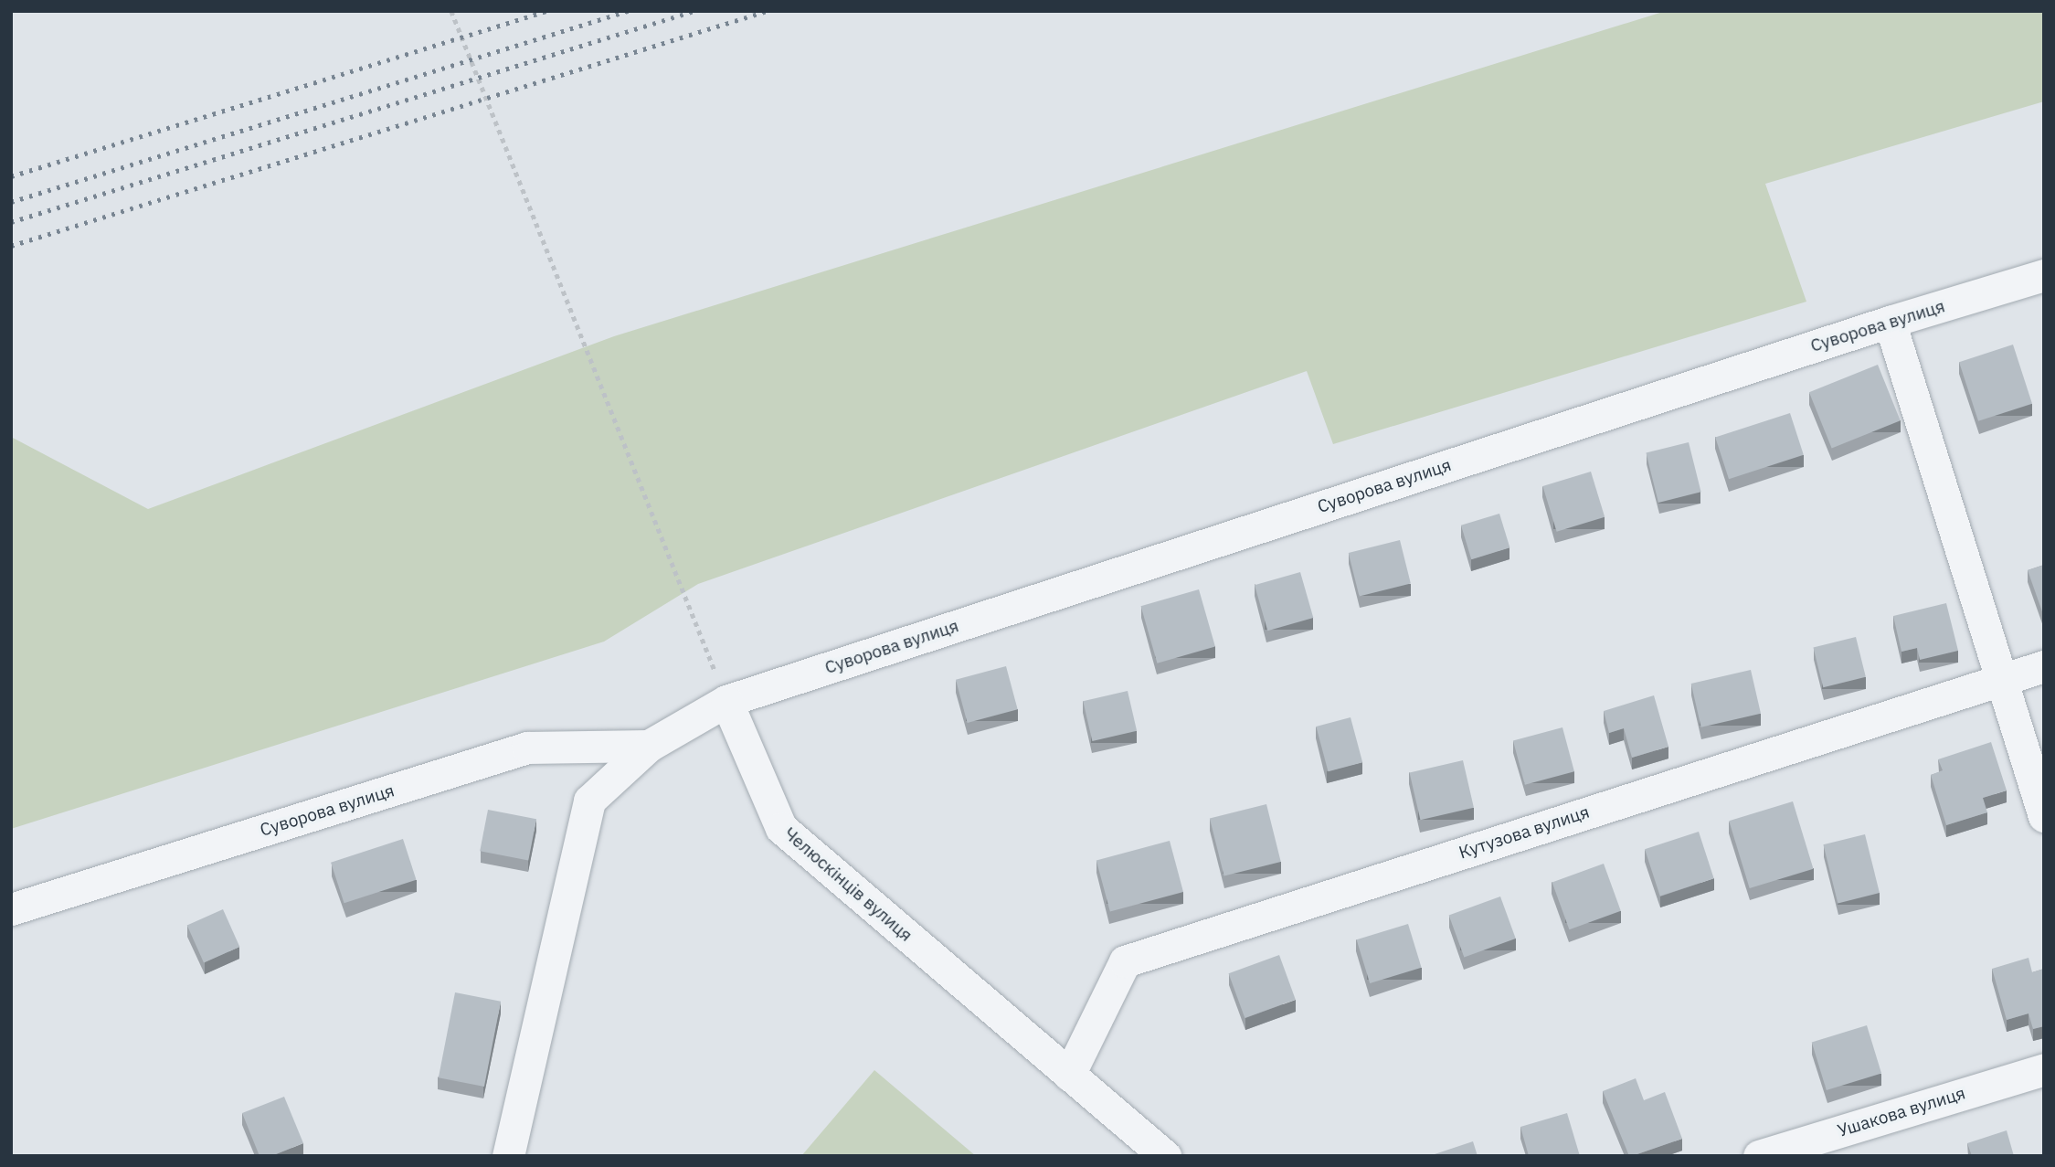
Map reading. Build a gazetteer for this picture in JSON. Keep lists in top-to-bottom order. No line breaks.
{"streets":{"street":["Суворова вулиця","Кутузова вулиця","Челюскінців вулиця","Ушакова вулиця"]},"crossings":[["Суворова вулиця","Челюскінців вулиця"],["Кутузова вулиця","Челюскінців вулиця"]]}
